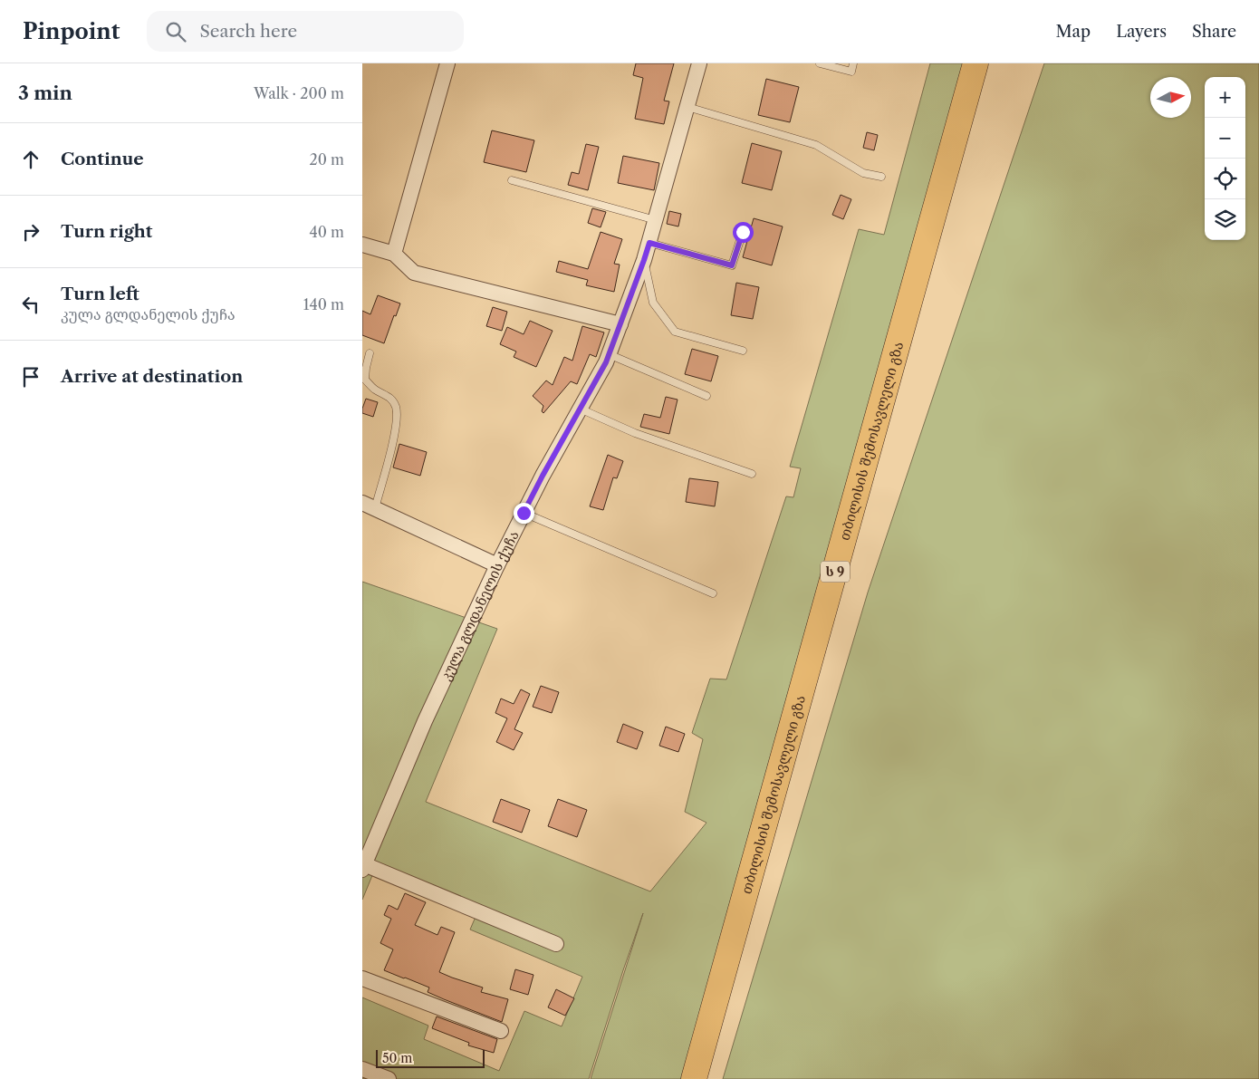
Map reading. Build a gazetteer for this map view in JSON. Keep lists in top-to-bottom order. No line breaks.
{"streets":{"highway":["თბილისის შემოსავლელი გზა","ს 9"],"street":["კულა გლდანელის ქუჩა"]},"scale_bar":"50 m","north":"right","page":{"header":"Pinpoint","search":"Search here","nav":["Map","Layers","Share"],"heading":["3 min","Walk · 200 m"],"map_buttons":["+","−"],"list":[["Continue","20 m"],["Turn right","40 m"],["Turn left","კულა გლდანელის ქუჩა","140 m"],"Arrive at destination"],"scale":"50 m"}}
